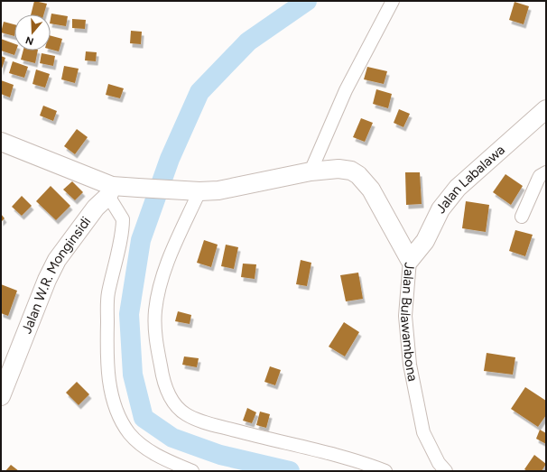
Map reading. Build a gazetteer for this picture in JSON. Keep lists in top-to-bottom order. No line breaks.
{"streets":{"main road":["Jalan Labalawa","Jalan W.R. Monginsidi","Jalan Bulawambona"]},"crossings":[["Jalan Labalawa","Jalan Bulawambona"],["Jalan W.R. Monginsidi","Jalan Bulawambona"]],"north":"bottom"}
